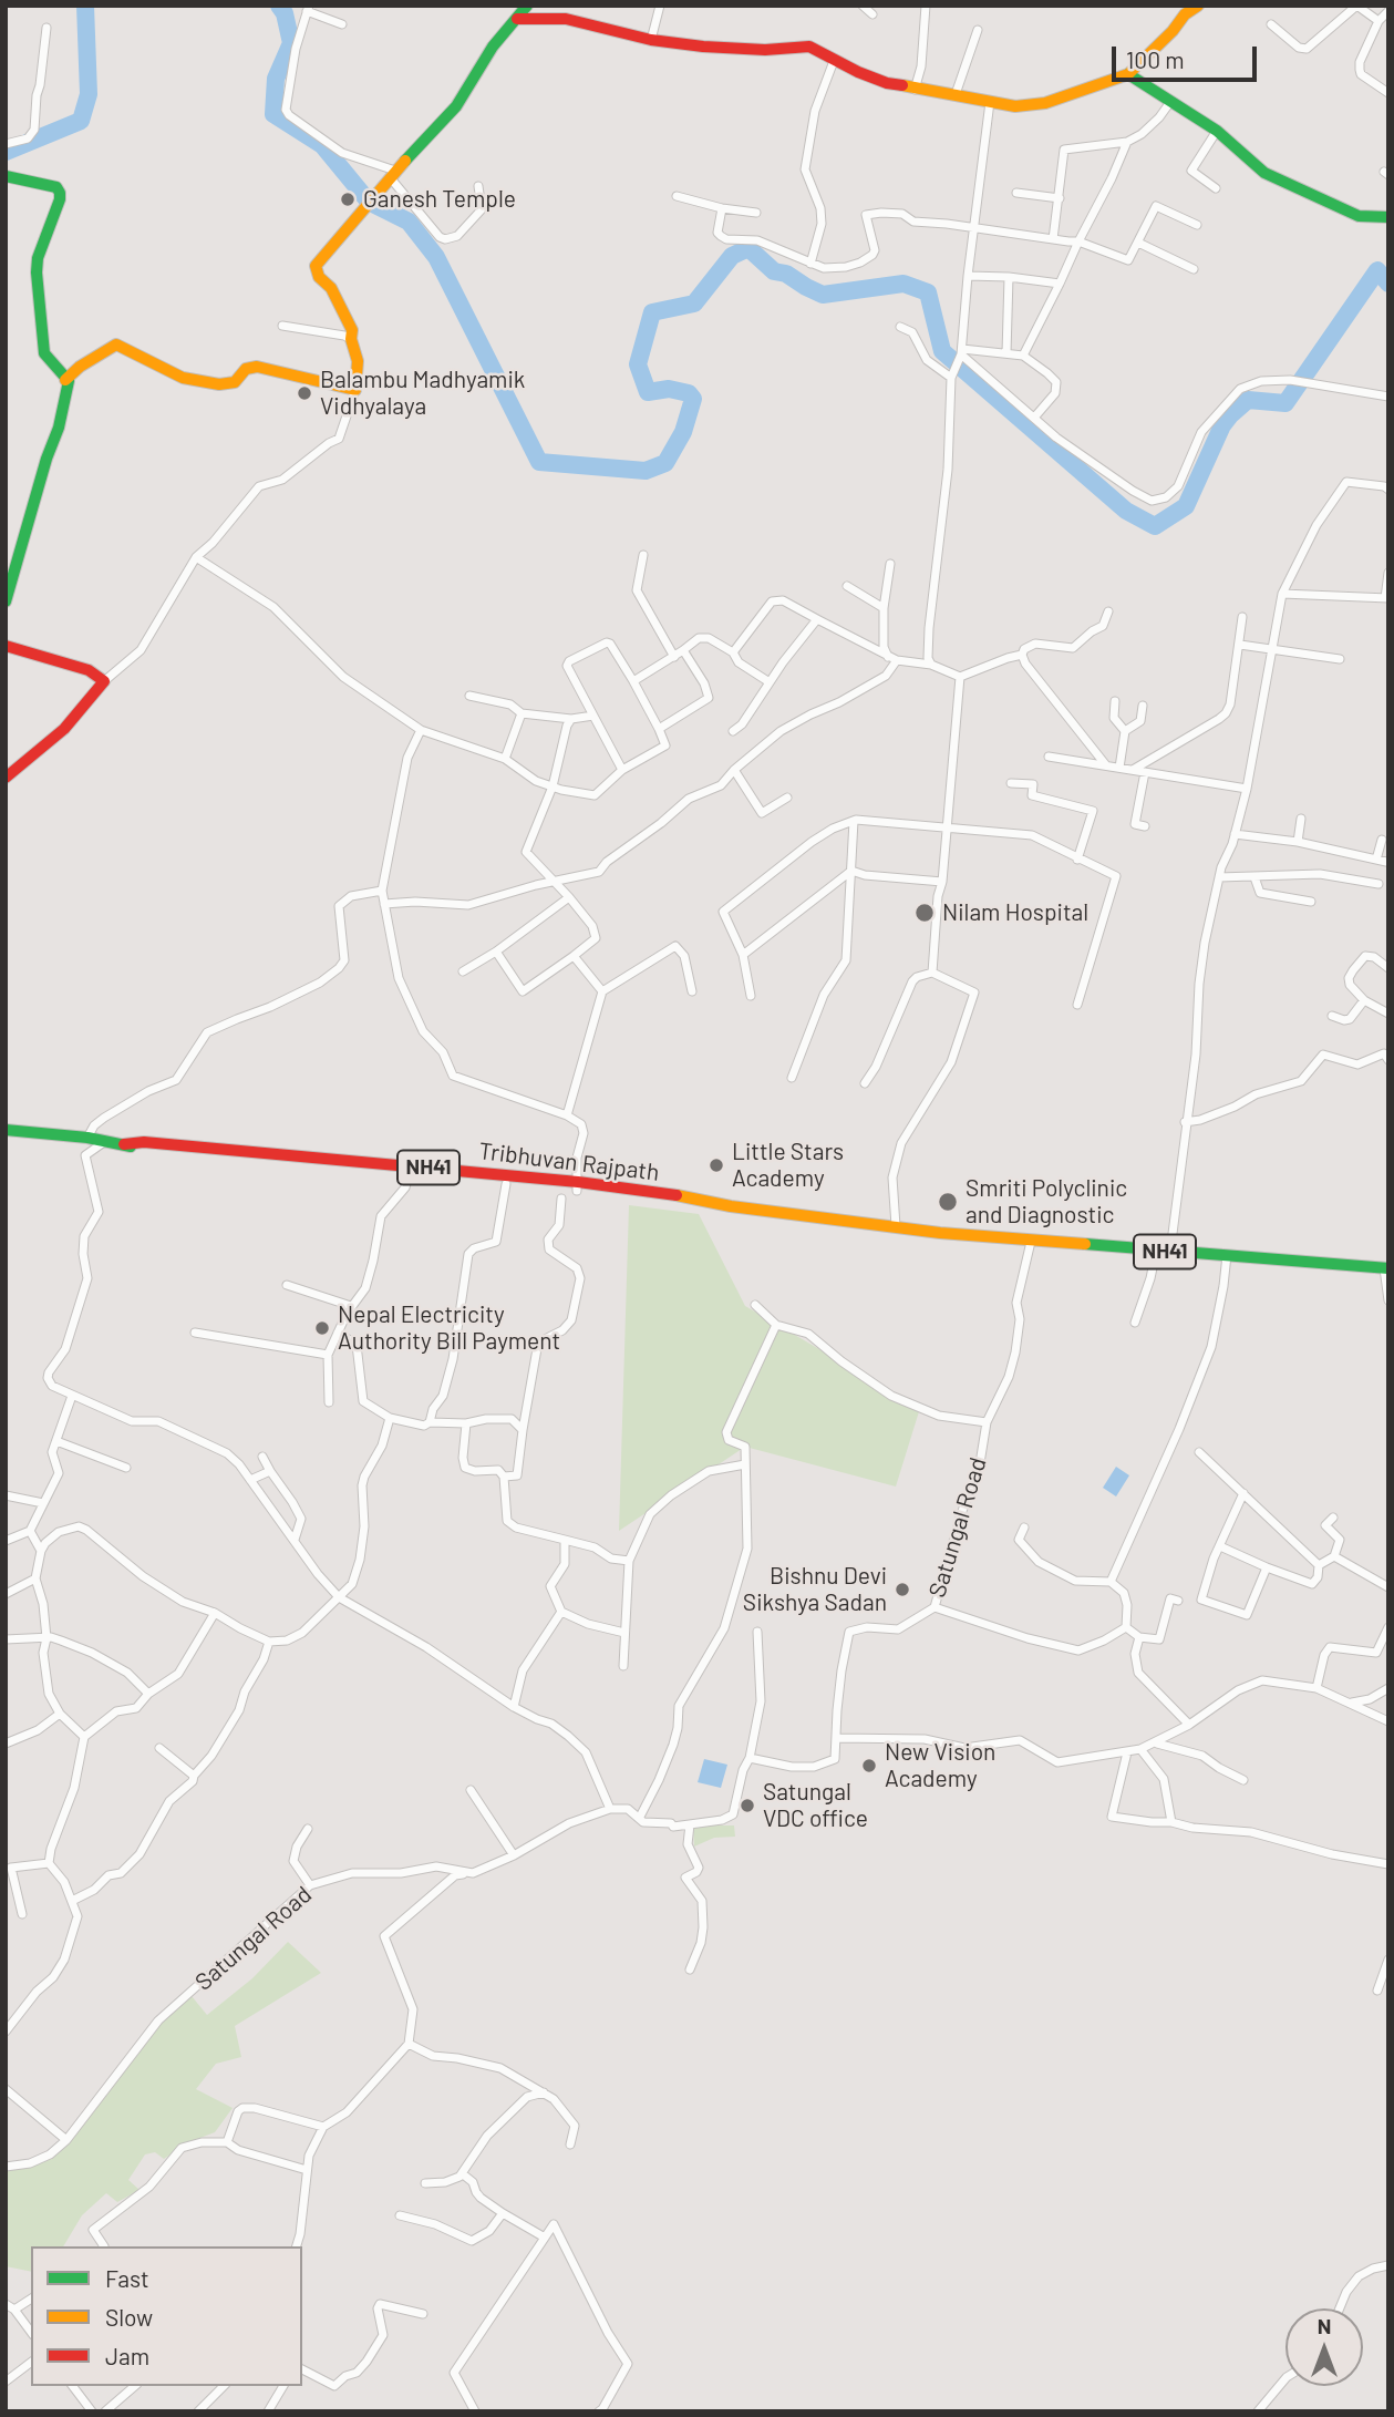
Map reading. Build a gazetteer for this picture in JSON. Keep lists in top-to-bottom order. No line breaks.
{"streets":{"main road":["Tribhuvan Rajpath","NH41"],"street":["Satungal Road"]},"crossings":[["Tribhuvan Rajpath","Satungal Road"]],"places":["Ganesh Temple","Balambu Madhyamik Vidhyalaya","Nilam Hospital","Little Stars Academy","Smriti Polyclinic and Diagnostic","Nepal Electricity Authority Bill Payment","Bishnu Devi Sikshya Sadan","New Vision Academy","Satungal VDC office"],"legend":["Fast","Slow","Jam"],"scale_bar":"100 m","north":"top"}
